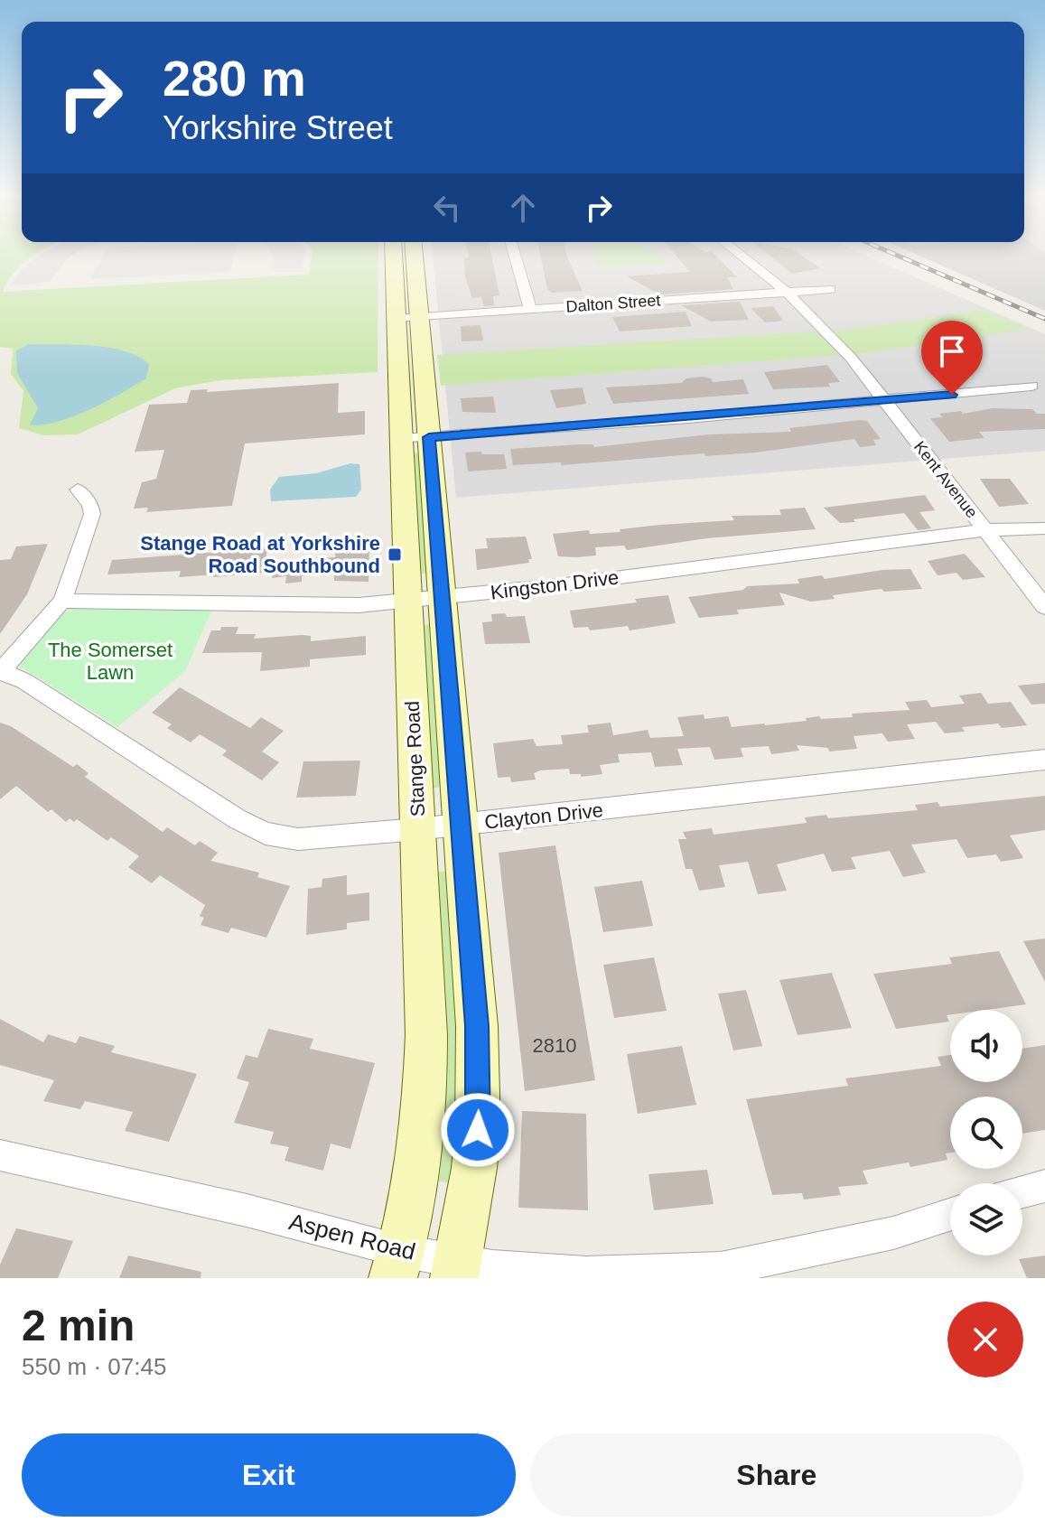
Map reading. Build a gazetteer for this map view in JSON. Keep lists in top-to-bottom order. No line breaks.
{"streets":{"main road":["Stange Road"],"street":["Dalton Street","Kent Avenue","Kingston Drive","Clayton Drive","Aspen Road"]},"crossings":[["Dalton Street","Kent Avenue"],["Dalton Street","Stange Road"],["Kent Avenue","Kingston Drive"],["Kingston Drive","Stange Road"],["Stange Road","Clayton Drive"],["Stange Road","Aspen Road"]],"parks":["The Somerset Lawn"],"places":{"transit":["Stange Road at Yorkshire Road Southbound"]},"house_numbers":["2810"],"page":{"turn":["280 m","Yorkshire Street"],"heading":["2 min","550 m · 07:45"],"buttons":["Exit","Share"]}}
